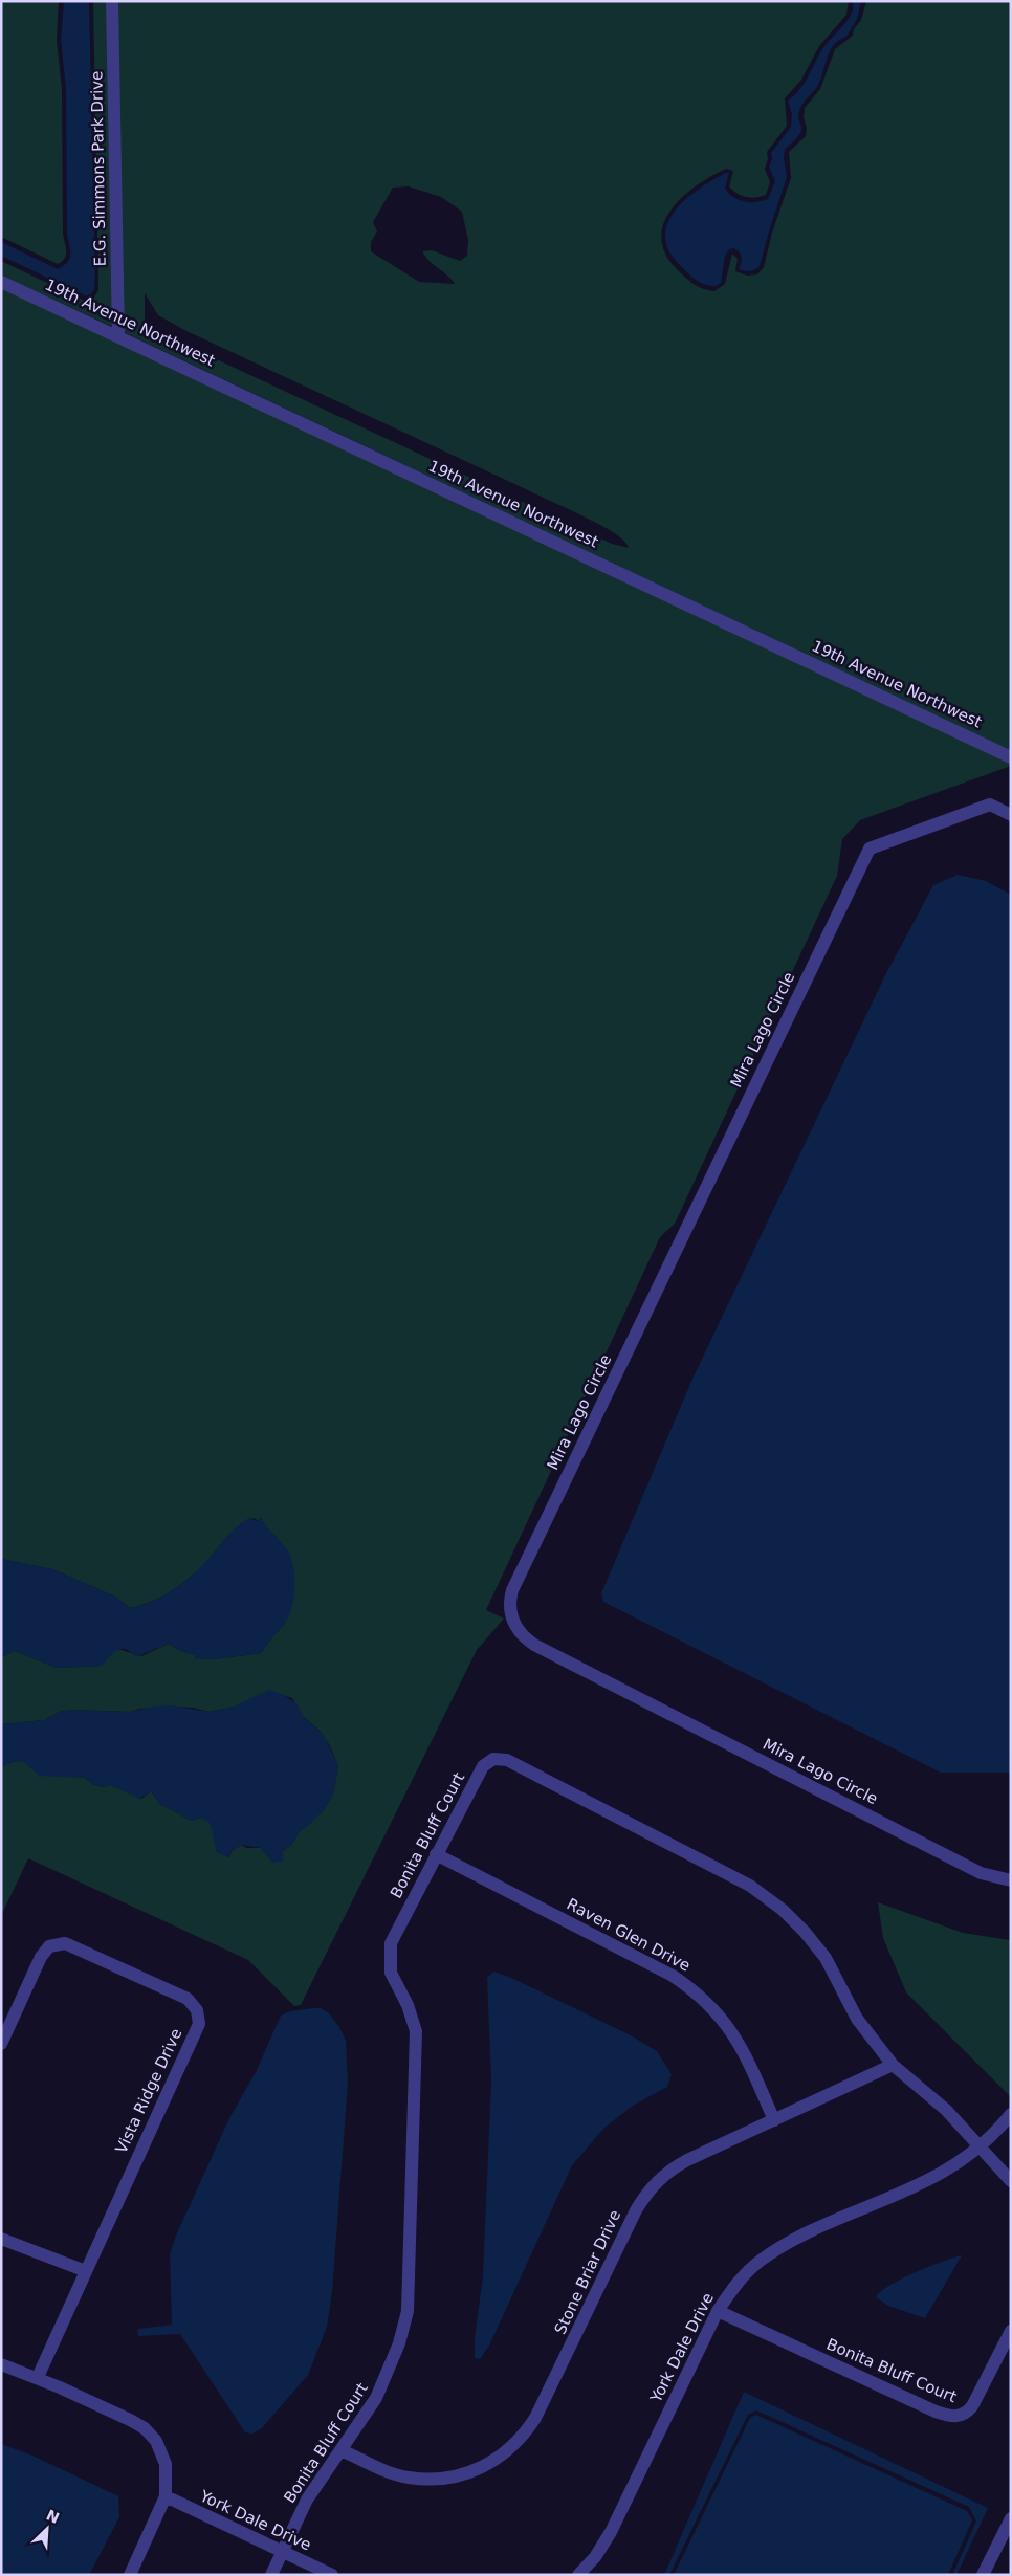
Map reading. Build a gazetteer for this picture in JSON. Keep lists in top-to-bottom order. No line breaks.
{"streets":{"street":["E.G. Simmons Park Drive","19th Avenue Northwest","Mira Lago Circle","Bonita Bluff Court","Raven Glen Drive","Vista Ridge Drive","Stone Briar Drive","York Dale Drive"]},"crossings":[["E.G. Simmons Park Drive","19th Avenue Northwest"],["Bonita Bluff Court","Raven Glen Drive"],["Bonita Bluff Court","Stone Briar Drive"],["Bonita Bluff Court","York Dale Drive"],["Raven Glen Drive","Stone Briar Drive"]],"north":"top right"}
